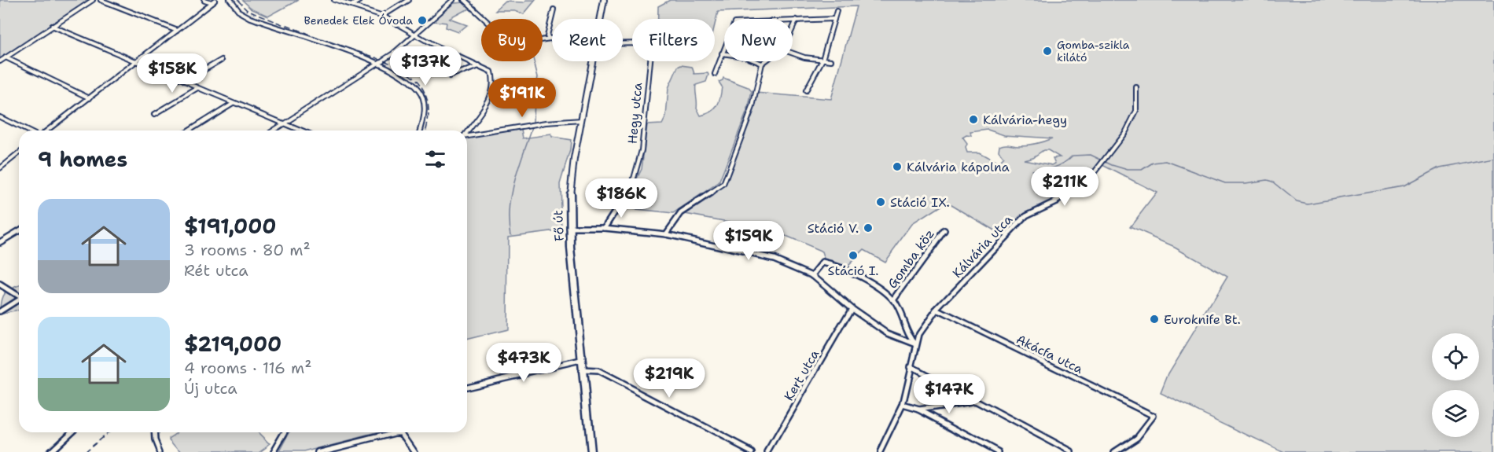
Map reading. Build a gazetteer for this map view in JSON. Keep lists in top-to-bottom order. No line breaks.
{"streets":{"main road":["Fő út"],"street":["Hegy utca","Kálvária utca","Gomba köz","Akácfa utca","Kert utca"]},"crossings":[["Kálvária utca","Akácfa utca"]],"places":["Benedek Elek Óvoda","Gomba-szikla kilátó","Kálvária-hegy","Kálvária kápolna","Stáció IX.","Stáció V.","Stáció I.","Euroknife Bt."],"page":{"chip":["Buy","Rent","Filters","New"],"price":["$137K","$158K","$191K","$211K","$186K","$159K","$473K","$219K","$147K"],"heading":"9 homes","list":[{"name":"$191,000","note":"3 rooms · 80 m² · Rét utca"},{"name":"$219,000","note":"4 rooms · 116 m² · Új utca"}]}}
